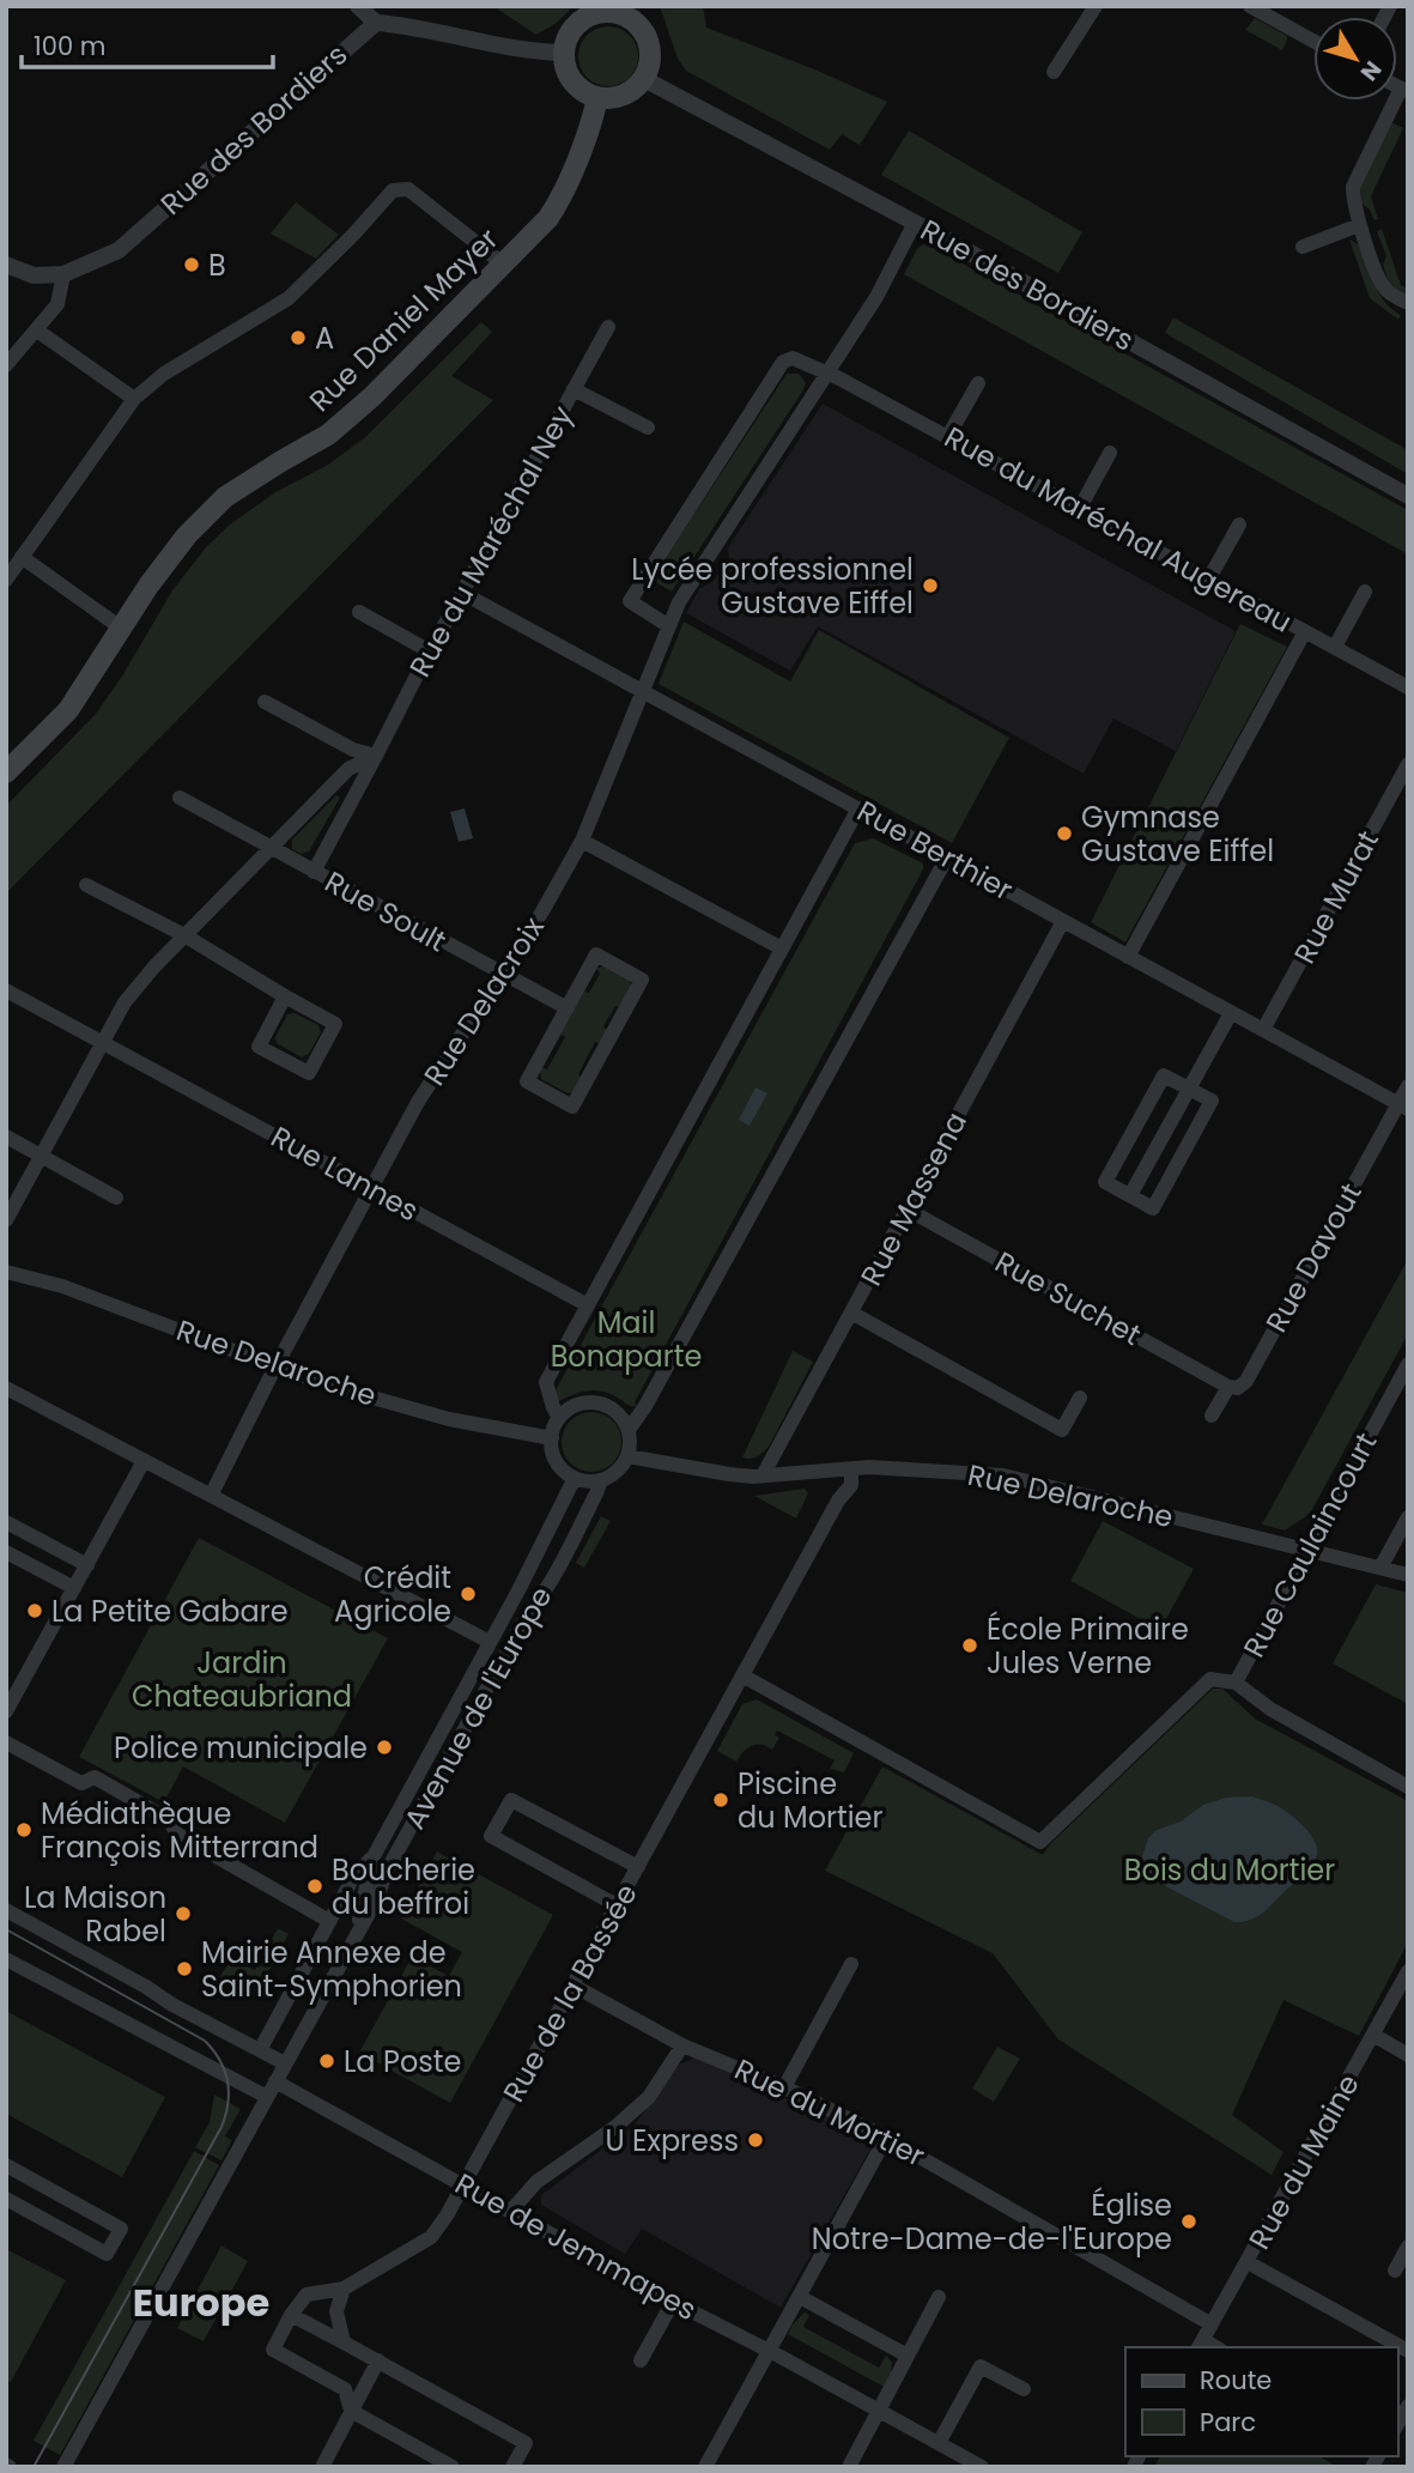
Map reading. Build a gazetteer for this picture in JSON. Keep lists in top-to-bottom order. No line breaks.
{"streets":{"main road":["Rue Daniel Mayer"],"street":["Rue des Bordiers","Rue du Maréchal Augereau","Rue du Maréchal Ney","Rue Berthier","Rue Murat","Rue Soult","Rue Delacroix","Rue Lannes","Rue Massena","Rue Davout","Rue Suchet","Rue Delaroche","Rue Caulaincourt","Avenue de l'Europe","Rue de la Bassée","Rue du Mortier","Rue du Maine","Rue de Jemmapes"]},"crossings":[["Rue des Bordiers","Rue Daniel Mayer"],["Rue des Bordiers","Rue Delacroix"],["Rue du Maréchal Augereau","Rue Delacroix"],["Rue du Maréchal Ney","Rue Berthier"],["Rue du Maréchal Ney","Rue Soult"],["Rue Berthier","Rue Murat"],["Rue Berthier","Rue Delacroix"],["Rue Berthier","Rue Massena"],["Rue Berthier","Rue Davout"],["Rue Soult","Rue Delacroix"],["Rue Delacroix","Rue Lannes"],["Rue Delacroix","Rue Delaroche"],["Rue Massena","Rue Suchet"],["Rue Massena","Rue Delaroche"],["Rue Davout","Rue Suchet"],["Rue Delaroche","Rue Caulaincourt"],["Rue Delaroche","Avenue de l'Europe"],["Rue Delaroche","Rue de la Bassée"],["Avenue de l'Europe","Rue de Jemmapes"],["Rue de la Bassée","Rue du Mortier"],["Rue de la Bassée","Rue de Jemmapes"],["Rue du Mortier","Rue du Maine"]],"districts":["Europe"],"parks":["Mail Bonaparte","Jardin Chateaubriand","Bois du Mortier"],"places":["B","A","Lycée professionnel Gustave Eiffel","Gymnase Gustave Eiffel","Crédit Agricole","La Petite Gabare","École Primaire Jules Verne","Police municipale","Piscine du Mortier","Médiathèque François Mitterrand","Boucherie du beffroi","La Maison Rabel","Mairie Annexe de Saint-Symphorien","La Poste","U Express","Église Notre-Dame-de-l'Europe"],"legend":["Route","Parc"],"scale_bar":"100 m","north":"bottom right"}
